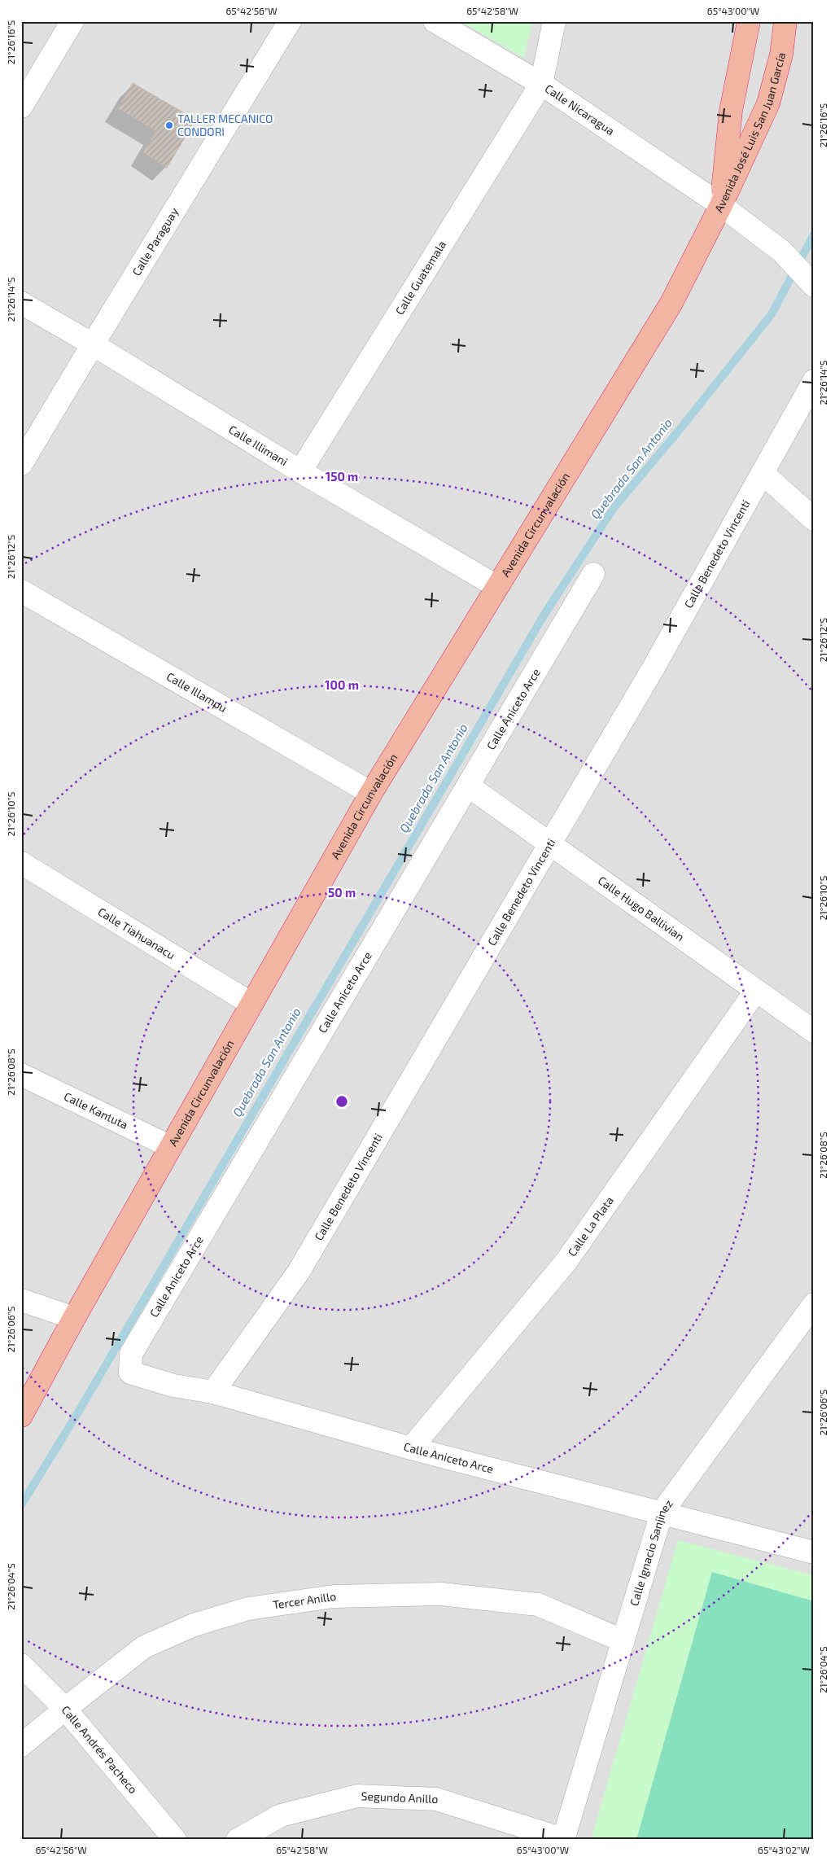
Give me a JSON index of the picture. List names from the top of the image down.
{
  "streets": {
    "highway": ["Avenida José Luis San Juan García", "Avenida Circunvalación"],
    "street": [
      "Calle Nicaragua",
      "Calle Paraguay",
      "Calle Guatemala",
      "Calle Illimani",
      "Calle Benedeto Vincenti",
      "Calle Illampu",
      "Calle Aniceto Arce",
      "Calle Hugo Ballivian",
      "Calle Tiahuanacu",
      "Calle Kantuta",
      "Calle La Plata",
      "Calle Ignacio Sanjinez",
      "Tercer Anillo",
      "Calle Andrés Pacheco",
      "Segundo Anillo"
    ]
  },
  "crossings": [
    ["Calle Nicaragua", "Avenida José Luis San Juan García"],
    ["Calle Nicaragua", "Calle Guatemala"],
    ["Calle Nicaragua", "Avenida Circunvalación"],
    ["Avenida José Luis San Juan García", "Avenida Circunvalación"],
    ["Calle Paraguay", "Calle Illimani"],
    ["Calle Guatemala", "Calle Illimani"],
    ["Calle Illimani", "Avenida Circunvalación"],
    ["Avenida Circunvalación", "Calle Illampu"],
    ["Avenida Circunvalación", "Calle Tiahuanacu"],
    ["Avenida Circunvalación", "Calle Kantuta"],
    ["Calle Benedeto Vincenti", "Calle Aniceto Arce"],
    ["Calle Benedeto Vincenti", "Calle Hugo Ballivian"],
    ["Calle Aniceto Arce", "Calle Hugo Ballivian"],
    ["Calle Aniceto Arce", "Calle La Plata"],
    ["Calle Aniceto Arce", "Calle Ignacio Sanjinez"],
    ["Calle Hugo Ballivian", "Calle La Plata"],
    ["Calle Ignacio Sanjinez", "Tercer Anillo"],
    ["Calle Ignacio Sanjinez", "Segundo Anillo"],
    ["Tercer Anillo", "Calle Andrés Pacheco"]
  ],
  "water": ["Quebrada San Antonio"],
  "places": ["TALLER MECANICO CONDORI"],
  "coordinates": [
    "65°42'56\"W",
    "65°42'58\"W",
    "65°43'00\"W",
    "21°26'16\"S",
    "21°26'14\"S",
    "21°26'12\"S",
    "21°26'10\"S",
    "21°26'08\"S",
    "21°26'06\"S",
    "21°26'04\"S",
    "65°43'02\"W"
  ],
  "rings": ["150 m", "100 m", "50 m"]
}
